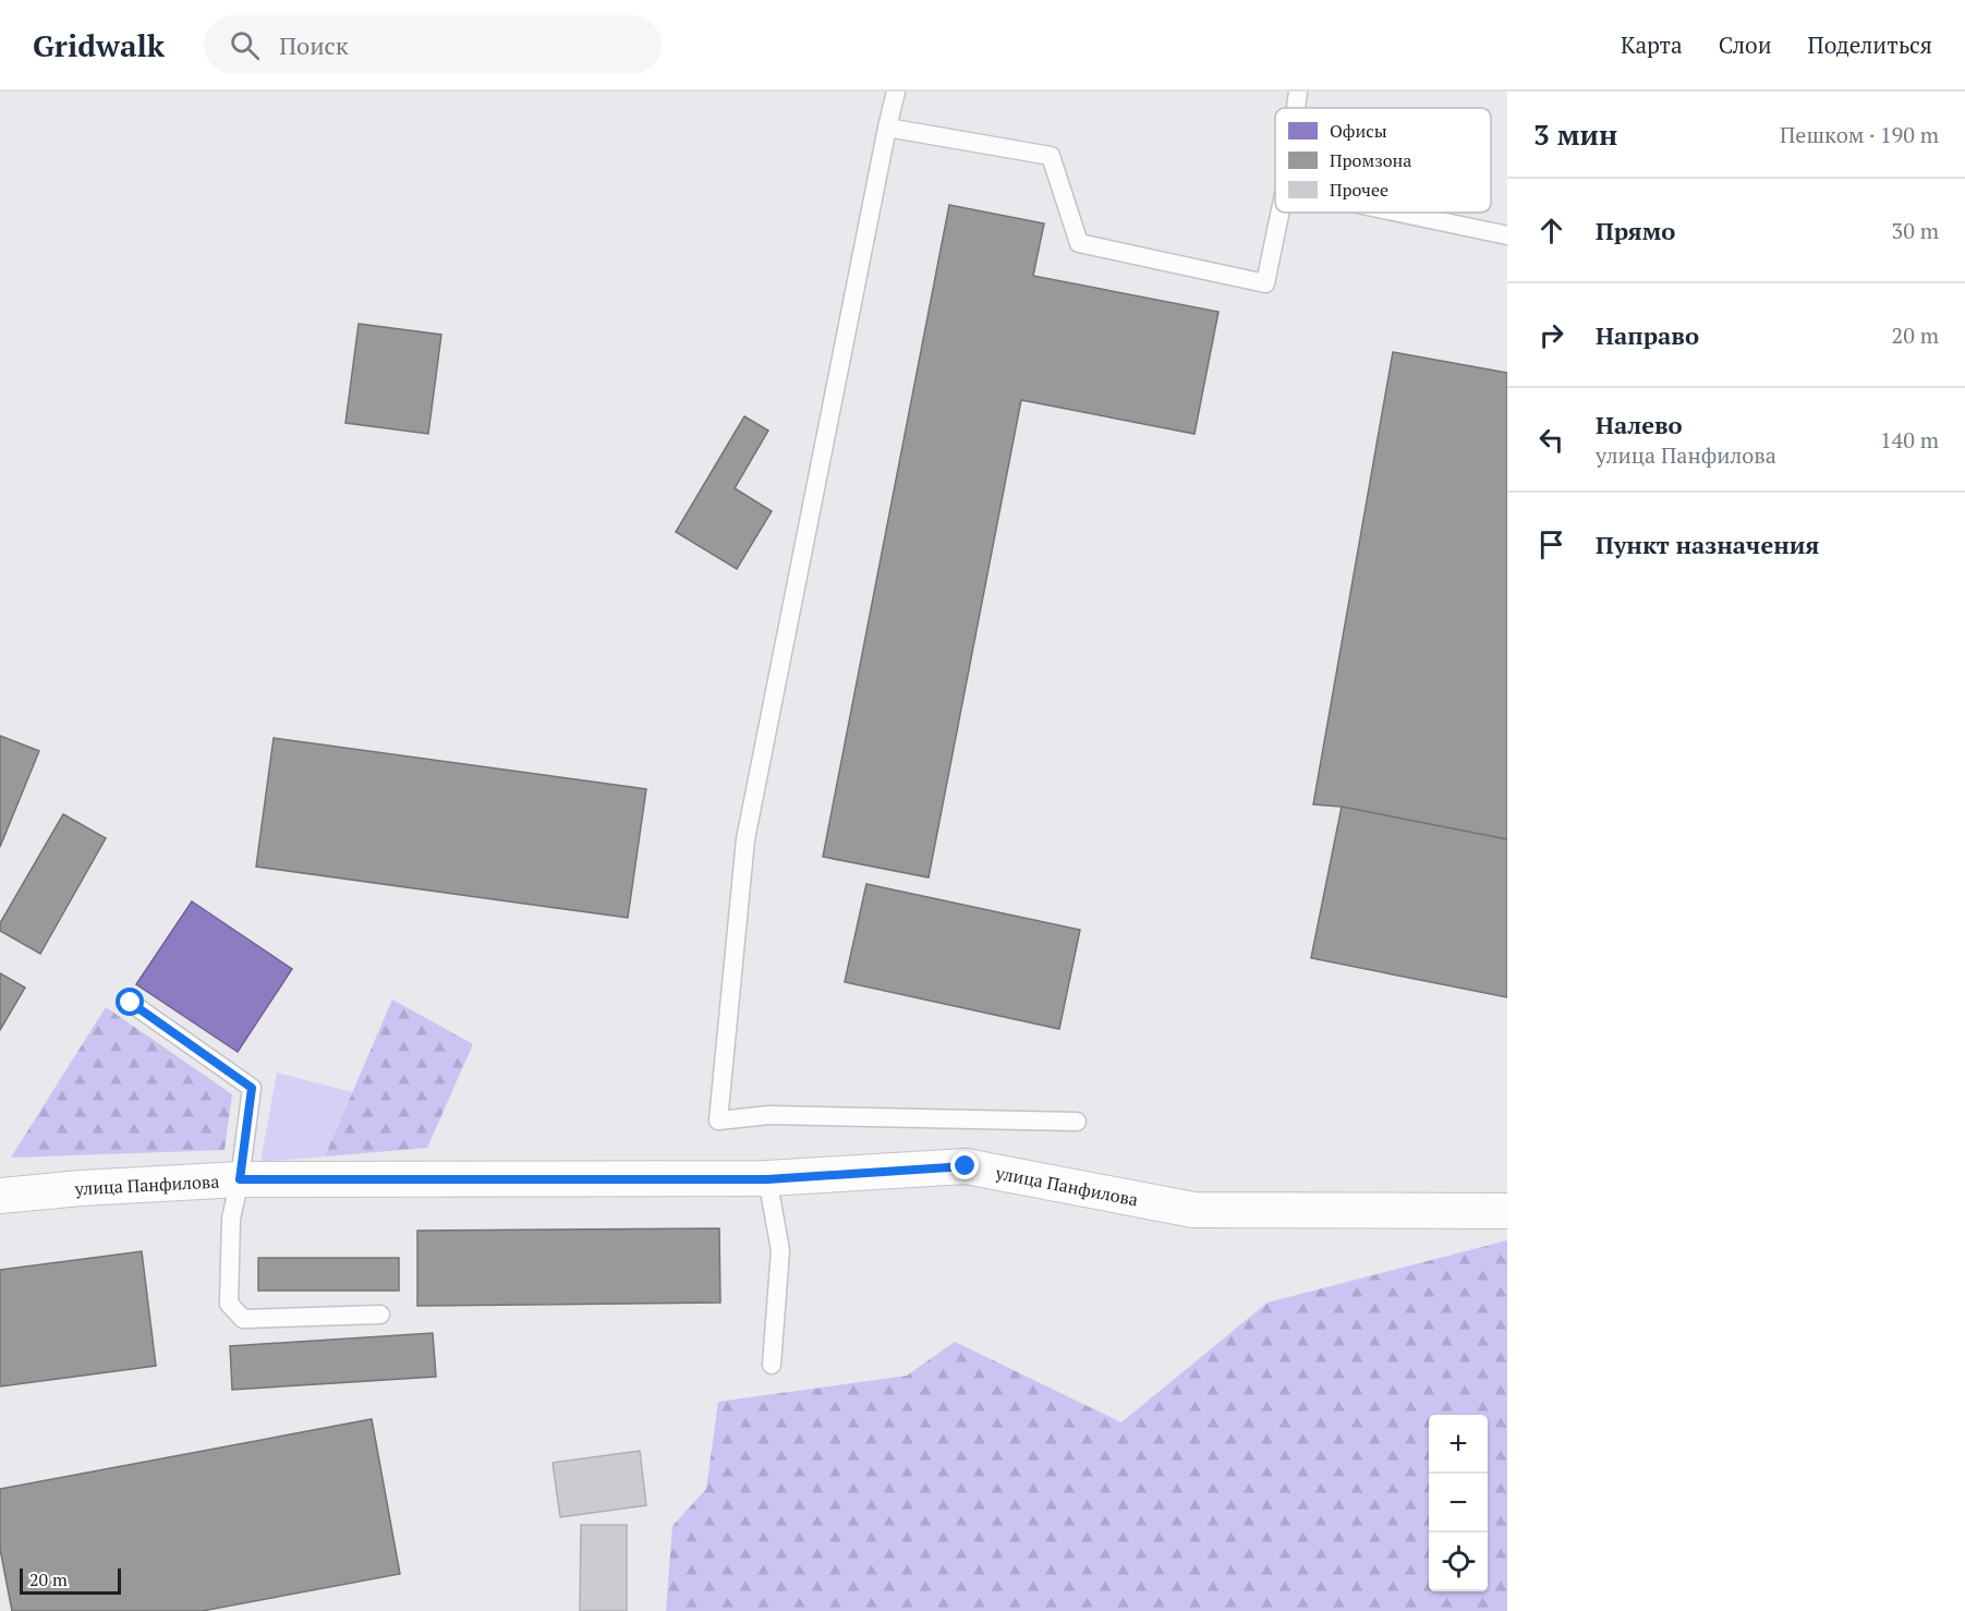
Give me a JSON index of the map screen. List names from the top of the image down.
{
  "streets": {
    "street": ["улица Панфилова"]
  },
  "legend": ["Офисы", "Промзона", "Прочее"],
  "scale_bar": "20 m",
  "page": {
    "header": "Gridwalk",
    "search": "Поиск",
    "nav": ["Карта", "Слои", "Поделиться"],
    "heading": ["3 мин", "Пешком · 190 m"],
    "list": [
      ["Прямо", "30 m"],
      ["Направо", "20 m"],
      ["Налево", "улица Панфилова", "140 m"],
      "Пункт назначения"
    ],
    "map_buttons": ["+", "−"],
    "scale": "20 m"
  }
}
